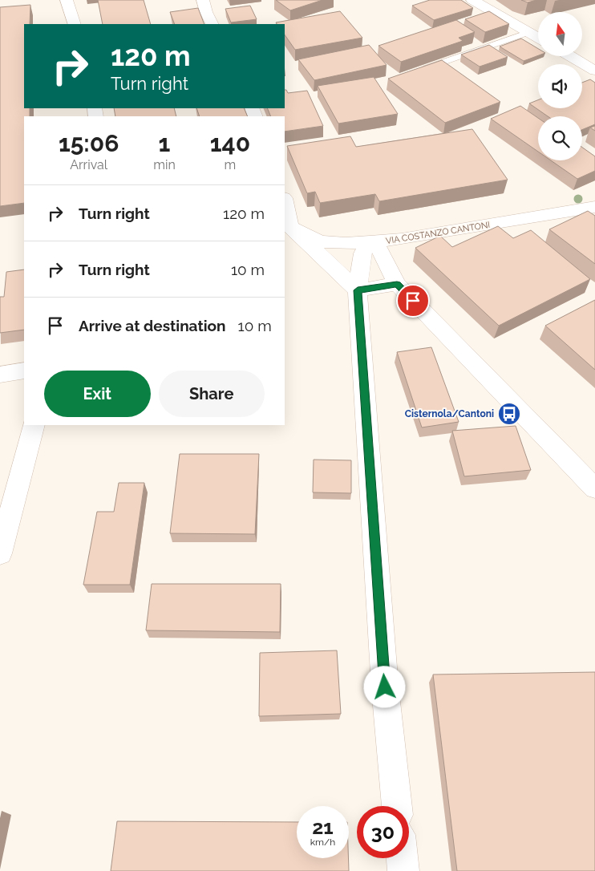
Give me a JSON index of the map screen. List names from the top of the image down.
{
  "streets": {
    "street": ["VIA COSTANZO CANTONI"]
  },
  "places": {
    "bus stop": ["Cisternola/Cantoni"]
  },
  "north": "top",
  "page": {
    "turn": ["120 m", "Turn right"],
    "eta": [
      "15:06",
      "Arrival",
      "1",
      "min",
      "140",
      "m"
    ],
    "list": [
      {
        "name": "Turn right",
        "value": "120 m"
      },
      {
        "name": "Turn right",
        "value": "10 m"
      },
      {
        "name": "Arrive at destination",
        "value": "10 m"
      }
    ],
    "buttons": ["Exit", "Share"],
    "speed": "21 km/h",
    "limit": "30"
  }
}
